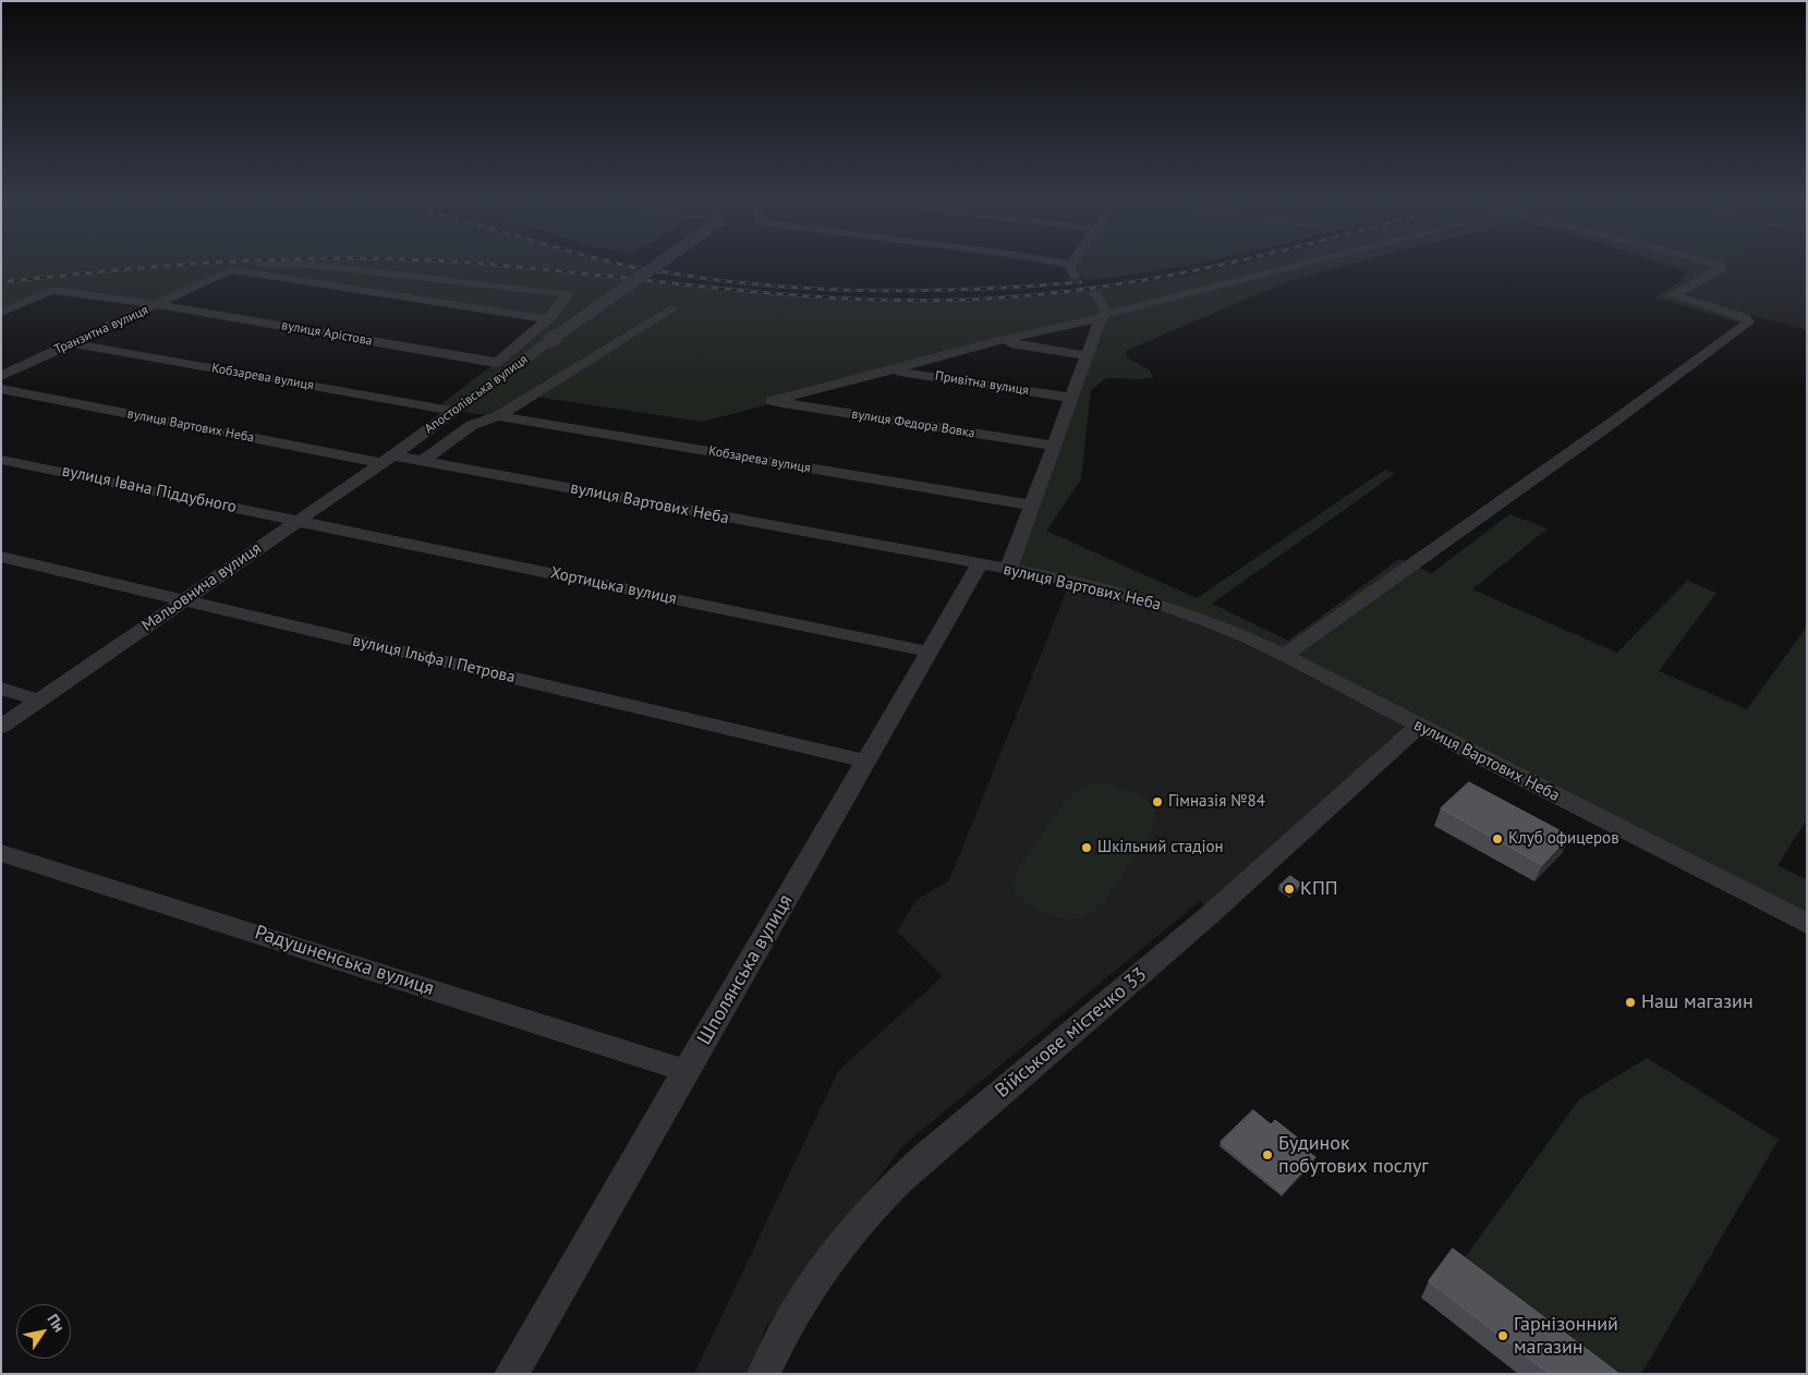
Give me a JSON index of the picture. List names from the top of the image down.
{
  "streets": {
    "street": [
      "Транзитна вулиця",
      "вулиця Арістова",
      "Кобзарева вулиця",
      "Привітна вулиця",
      "Апостолівська вулиця",
      "вулиця Федора Вовка",
      "вулиця Вартових Неба",
      "вулиця Івана Піддубного",
      "Хортицька вулиця",
      "Мальовнича вулиця",
      "вулиця Ільфа І Петрова",
      "Радушненська вулиця",
      "Шполянська вулиця",
      "Військове містечко 33"
    ]
  },
  "crossings": [
    ["Транзитна вулиця", "вулиця Арістова"],
    ["Транзитна вулиця", "Кобзарева вулиця"],
    ["Кобзарева вулиця", "Апостолівська вулиця"],
    ["Привітна вулиця", "вулиця Федора Вовка"],
    ["Апостолівська вулиця", "вулиця Вартових Неба"],
    ["Апостолівська вулиця", "Мальовнича вулиця"],
    ["вулиця Вартових Неба", "Мальовнича вулиця"],
    ["вулиця Вартових Неба", "Шполянська вулиця"],
    ["вулиця Вартових Неба", "Військове містечко 33"],
    ["вулиця Івана Піддубного", "Хортицька вулиця"],
    ["вулиця Івана Піддубного", "Мальовнича вулиця"],
    ["Хортицька вулиця", "Мальовнича вулиця"],
    ["Хортицька вулиця", "Шполянська вулиця"],
    ["Мальовнича вулиця", "вулиця Ільфа І Петрова"],
    ["вулиця Ільфа І Петрова", "Шполянська вулиця"],
    ["Радушненська вулиця", "Шполянська вулиця"]
  ],
  "places": [
    "Гімназія №84",
    "Клуб офицеров",
    "Шкільний стадіон",
    "КПП",
    "Наш магазин",
    "Будинок побутових послуг",
    "Гарнізонний магазин"
  ],
  "north": "top right"
}
